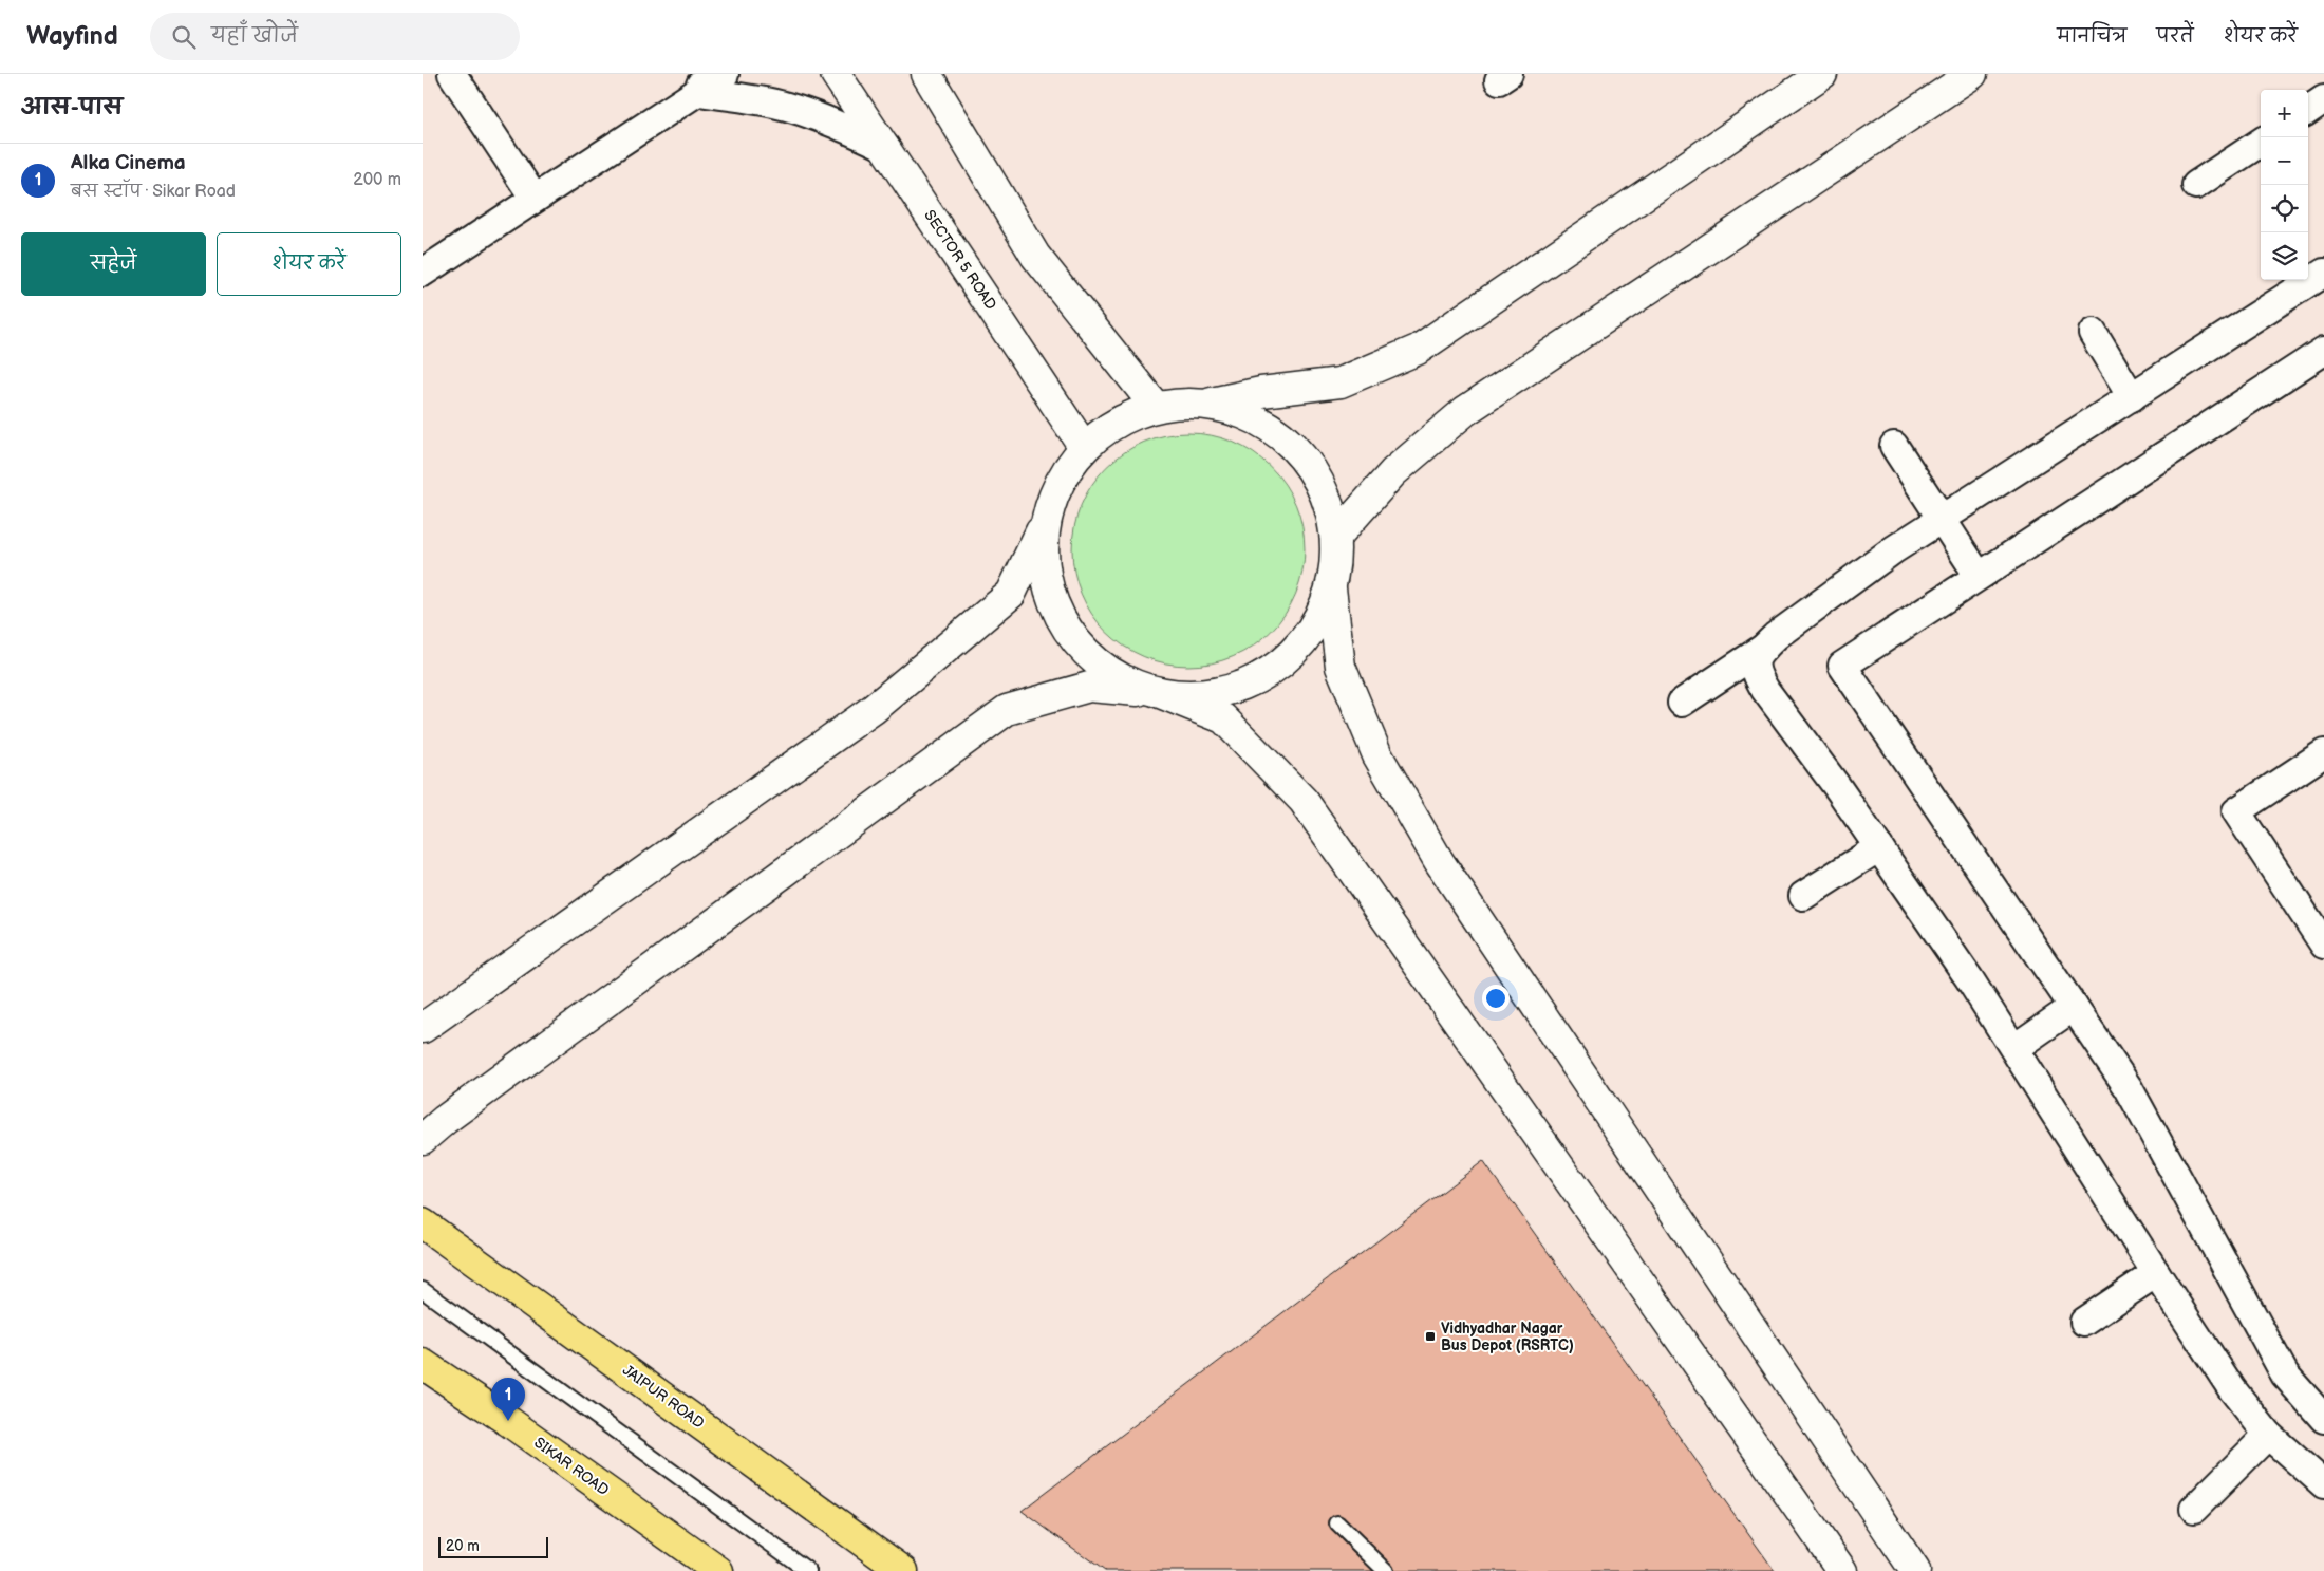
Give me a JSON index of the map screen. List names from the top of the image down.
{
  "streets": {
    "main road": ["SECTOR 5 ROAD", "JAIPUR ROAD", "SIKAR ROAD"]
  },
  "places": {
    "transit": ["Vidhyadhar Nagar Bus Depot (RSRTC)"]
  },
  "scale_bar": "20 m",
  "page": {
    "header": "Wayfind",
    "search": "यहाँ खोजें",
    "nav": ["मानचित्र", "परतें", "शेयर करें"],
    "heading": "आस-पास",
    "map_buttons": ["+", "−"],
    "list": [
      {
        "mark": "1",
        "name": "Alka Cinema",
        "note": "बस स्टॉप · Sikar Road",
        "value": "200 m"
      }
    ],
    "buttons": ["सहेजें", "शेयर करें"],
    "pins": "1",
    "scale": "20 m"
  }
}
